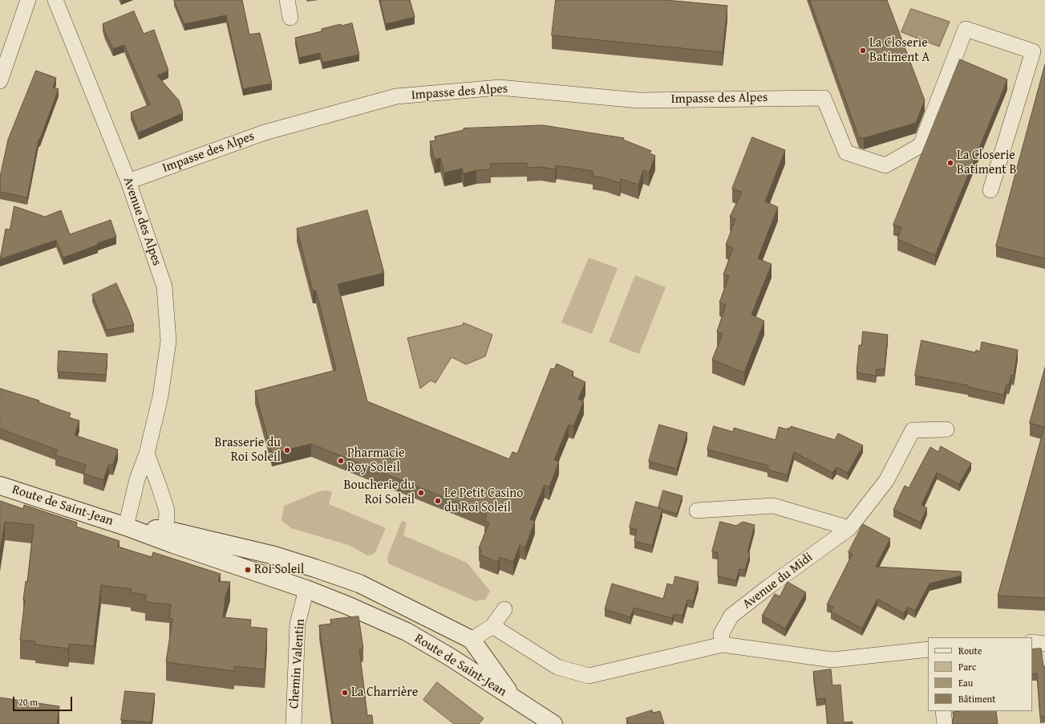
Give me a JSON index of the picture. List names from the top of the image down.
{
  "streets": {
    "street": [
      "Impasse des Alpes",
      "Avenue des Alpes",
      "Route de Saint-Jean",
      "Avenue du Midi",
      "Chemin Valentin"
    ]
  },
  "crossings": [
    ["Impasse des Alpes", "Avenue des Alpes"],
    ["Avenue des Alpes", "Route de Saint-Jean"],
    ["Route de Saint-Jean", "Chemin Valentin"]
  ],
  "places": [
    "La Closerie Batiment A",
    "La Closerie Batiment B",
    "Brasserie du Roi Soleil",
    "Pharmacie Roy Soleil",
    "Boucherie du Roi Soleil",
    "Le Petit Casino du Roi Soleil",
    "Roi Soleil",
    "La Charrière"
  ],
  "legend": [
    "Route",
    "Parc",
    "Eau",
    "Bâtiment"
  ],
  "scale_bar": "20 m"
}
